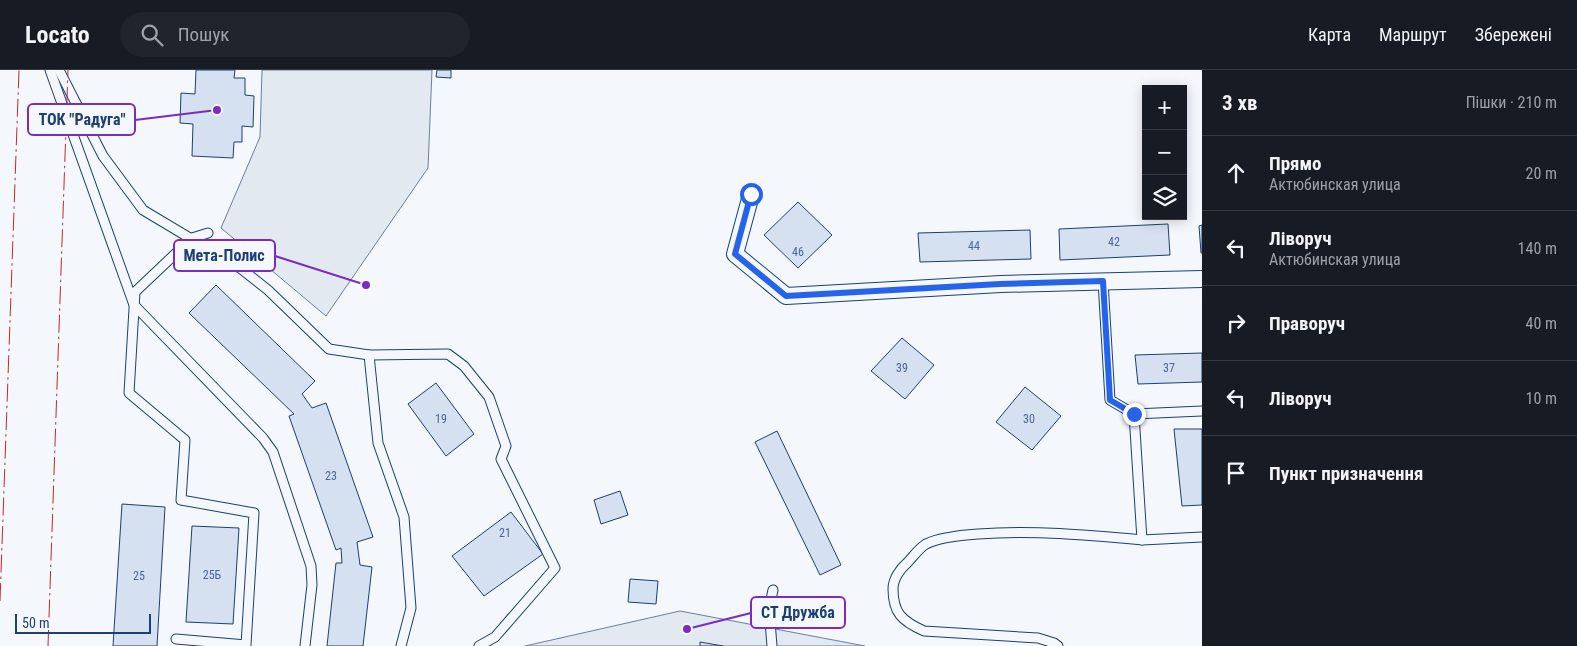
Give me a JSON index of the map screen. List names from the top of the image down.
{
  "places": ["ТОК \"Радуга\"", "Мета-Полис", "СТ Дружба"],
  "house_numbers": [
    "42",
    "44",
    "46",
    "39",
    "37",
    "19",
    "30",
    "23",
    "21",
    "25Б",
    "25"
  ],
  "scale_bar": "50 m",
  "page": {
    "header": "Locato",
    "search": "Пошук",
    "nav": ["Карта", "Маршрут", "Збережені"],
    "heading": ["3 хв", "Пішки · 210 m"],
    "map_buttons": ["+", "−"],
    "list": [
      ["Прямо", "Актюбинская улица", "20 m"],
      ["Ліворуч", "Актюбинская улица", "140 m"],
      ["Праворуч", "40 m"],
      ["Ліворуч", "10 m"],
      "Пункт призначення"
    ],
    "scale": "50 m"
  }
}
